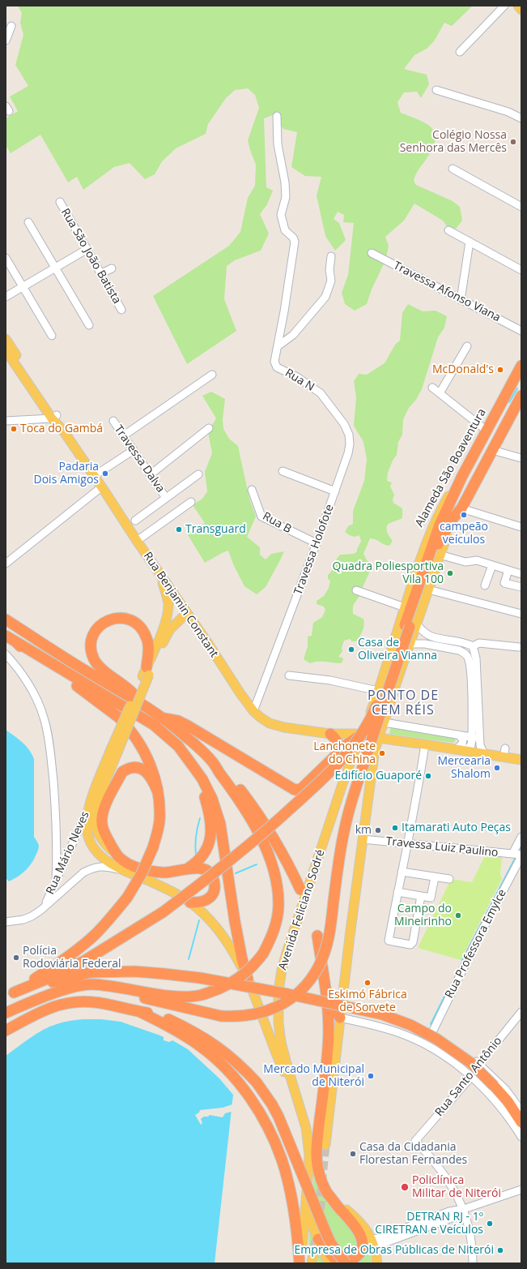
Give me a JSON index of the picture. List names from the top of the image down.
{
  "streets": {
    "highway": ["Alameda São Boaventura"],
    "main road": ["Rua Benjamin Constant", "Avenida Feliciano Sodré"],
    "street": [
      "Rua São João Batista",
      "Travessa Afonso Viana",
      "Rua N",
      "Travessa Dalva",
      "Rua B",
      "Travessa Holofote",
      "Travessa Luiz Paulino",
      "Rua Mário Neves",
      "Rua Professora Emylce",
      "Rua Santo Antônio"
    ]
  },
  "crossings": [
    ["Rua N", "Travessa Holofote"],
    ["Alameda São Boaventura", "Rua Benjamin Constant"],
    ["Alameda São Boaventura", "Avenida Feliciano Sodré"],
    ["Rua B", "Travessa Holofote"],
    ["Travessa Holofote", "Rua Benjamin Constant"],
    ["Rua Benjamin Constant", "Avenida Feliciano Sodré"],
    ["Travessa Luiz Paulino", "Rua Professora Emylce"]
  ],
  "districts": ["PONTO DE CEM RÉIS"],
  "places": [
    "Colégio Nossa Senhora das Mercês",
    "McDonald's",
    "Toca do Gambá",
    "Padaria Dois Amigos",
    "campeão veículos",
    "Transguard",
    "Quadra Poliesportiva Vila 100",
    "Casa de Oliveira Vianna",
    "Lanchonete do China",
    "Mercearia Shalom",
    "Edifício Guaporé",
    "Itamarati Auto Peças",
    "km",
    "Campo do Mineirinho",
    "Polícia Rodoviária Federal",
    "Eskimó Fábrica de Sorvete",
    "Mercado Municipal de Niterói",
    "Casa da Cidadania Florestan Fernandes",
    "Policlínica Militar de Niterói",
    "DETRAN RJ - 1º CIRETRAN e Veículos",
    "Empresa de Obras Públicas de Niterói"
  ]
}
